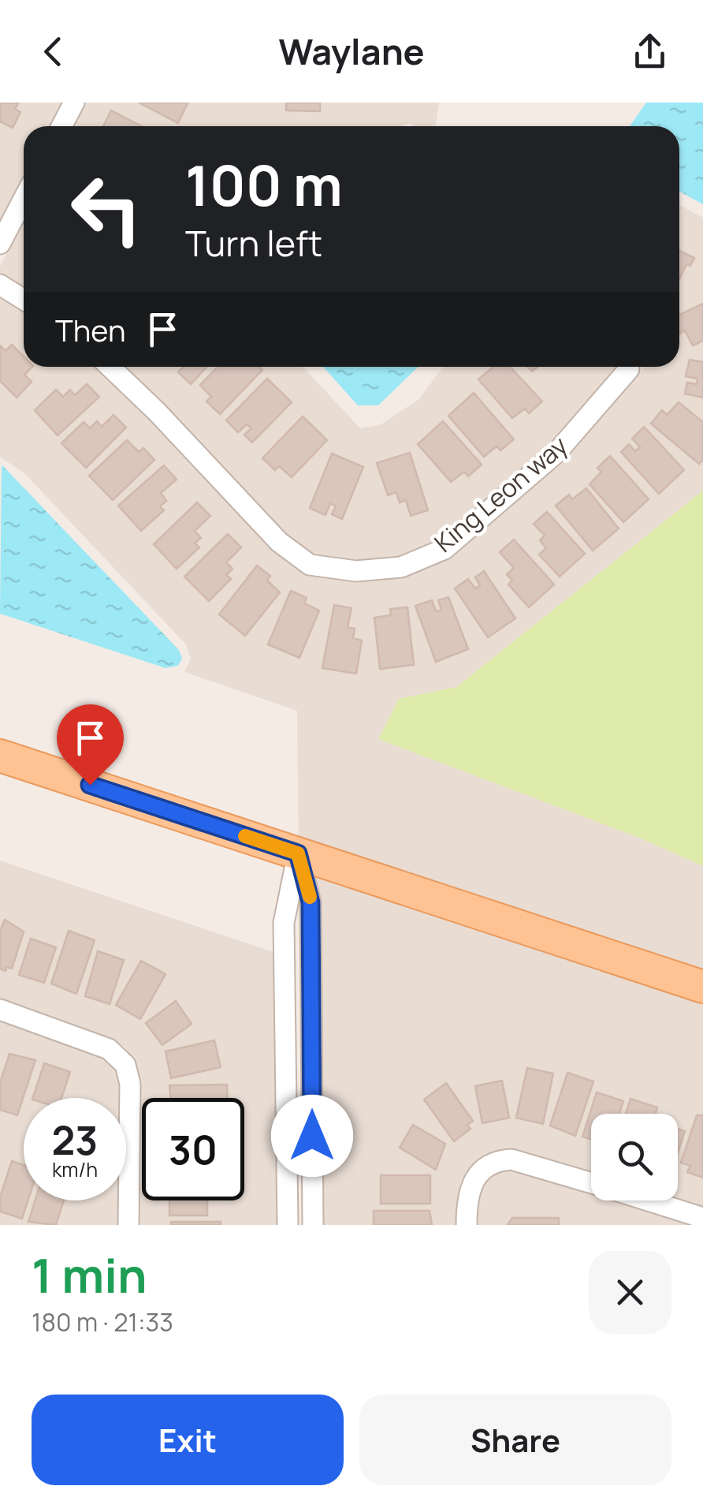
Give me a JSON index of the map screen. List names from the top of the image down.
{
  "streets": {
    "street": ["King Leon way"]
  },
  "page": {
    "header": "Waylane",
    "turn": ["100 m", "Turn left"],
    "then": "Then",
    "speed": "23 km/h",
    "limit": "30",
    "heading": ["1 min", "180 m · 21:33"],
    "buttons": ["Exit", "Share"]
  }
}
